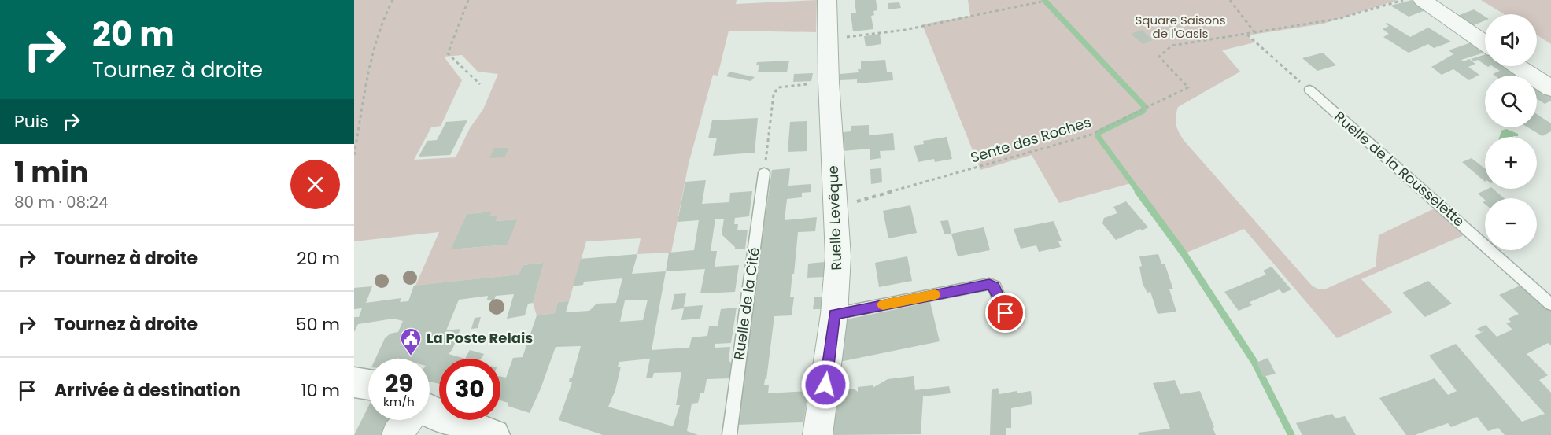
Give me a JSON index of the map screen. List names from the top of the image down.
{
  "streets": {
    "street": ["Ruelle Levêque"],
    "lane": ["Ruelle de la Rousselette", "Ruelle de la Cité"],
    "path": ["Sente des Roches"]
  },
  "crossings": [
    ["Sente des Roches", "Ruelle Levêque"]
  ],
  "parks": ["Square Saisons de l'Oasis"],
  "places": {
    "public building": ["La Poste Relais"]
  },
  "page": {
    "turn": ["20 m", "Tournez à droite"],
    "map_buttons": ["+", "−"],
    "then": "Puis",
    "heading": ["1 min", "80 m · 08:24"],
    "list": [
      {
        "name": "Tournez à droite",
        "value": "20 m"
      },
      {
        "name": "Tournez à droite",
        "value": "50 m"
      },
      {
        "name": "Arrivée à destination",
        "value": "10 m"
      }
    ],
    "speed": "29 km/h",
    "limit": "30"
  }
}
